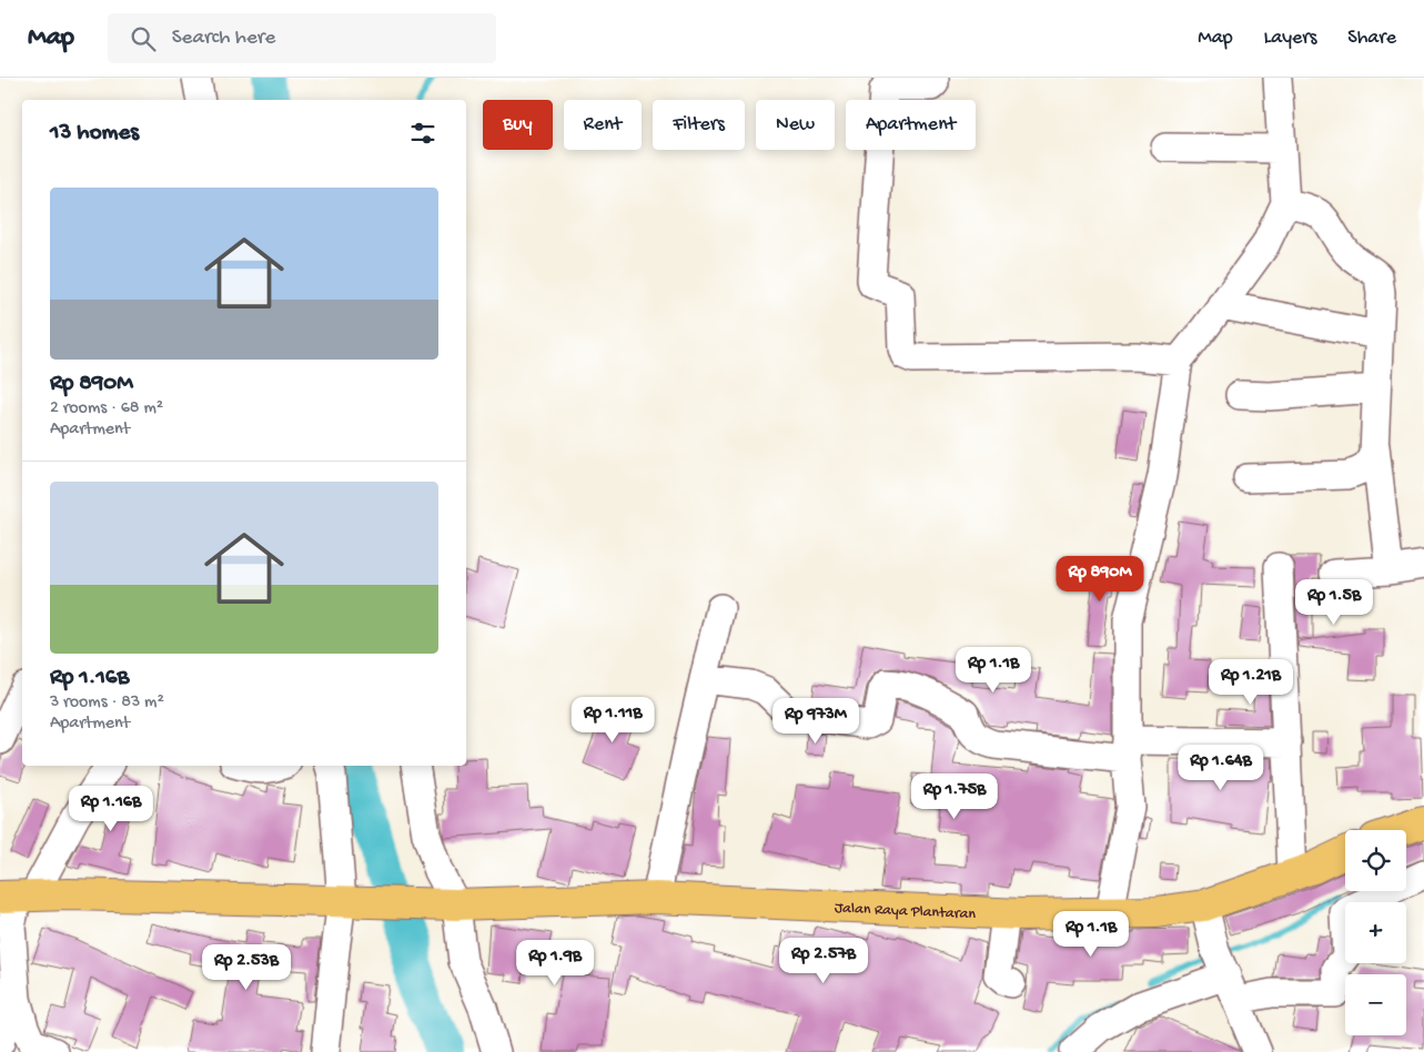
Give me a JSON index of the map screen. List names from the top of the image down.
{
  "streets": {
    "main road": ["Jalan Raya Plantaran"]
  },
  "page": {
    "header": "Map",
    "search": "Search here",
    "nav": ["Map", "Layers", "Share"],
    "chip": [
      "Buy",
      "Rent",
      "Filters",
      "New",
      "Apartment"
    ],
    "heading": "13 homes",
    "list": [
      {
        "name": "Rp 890M",
        "note": "2 rooms · 68 m² · Apartment"
      },
      {
        "name": "Rp 1.16B",
        "note": "3 rooms · 83 m² · Apartment"
      }
    ],
    "price": [
      "Rp 890M",
      "Rp 1.5B",
      "Rp 1.1B",
      "Rp 1.21B",
      "Rp 1.11B",
      "Rp 973M",
      "Rp 1.64B",
      "Rp 1.75B",
      "Rp 1.16B",
      "Rp 1.1B",
      "Rp 2.57B",
      "Rp 1.9B",
      "Rp 2.53B"
    ],
    "map_buttons": ["+", "−"]
  }
}
